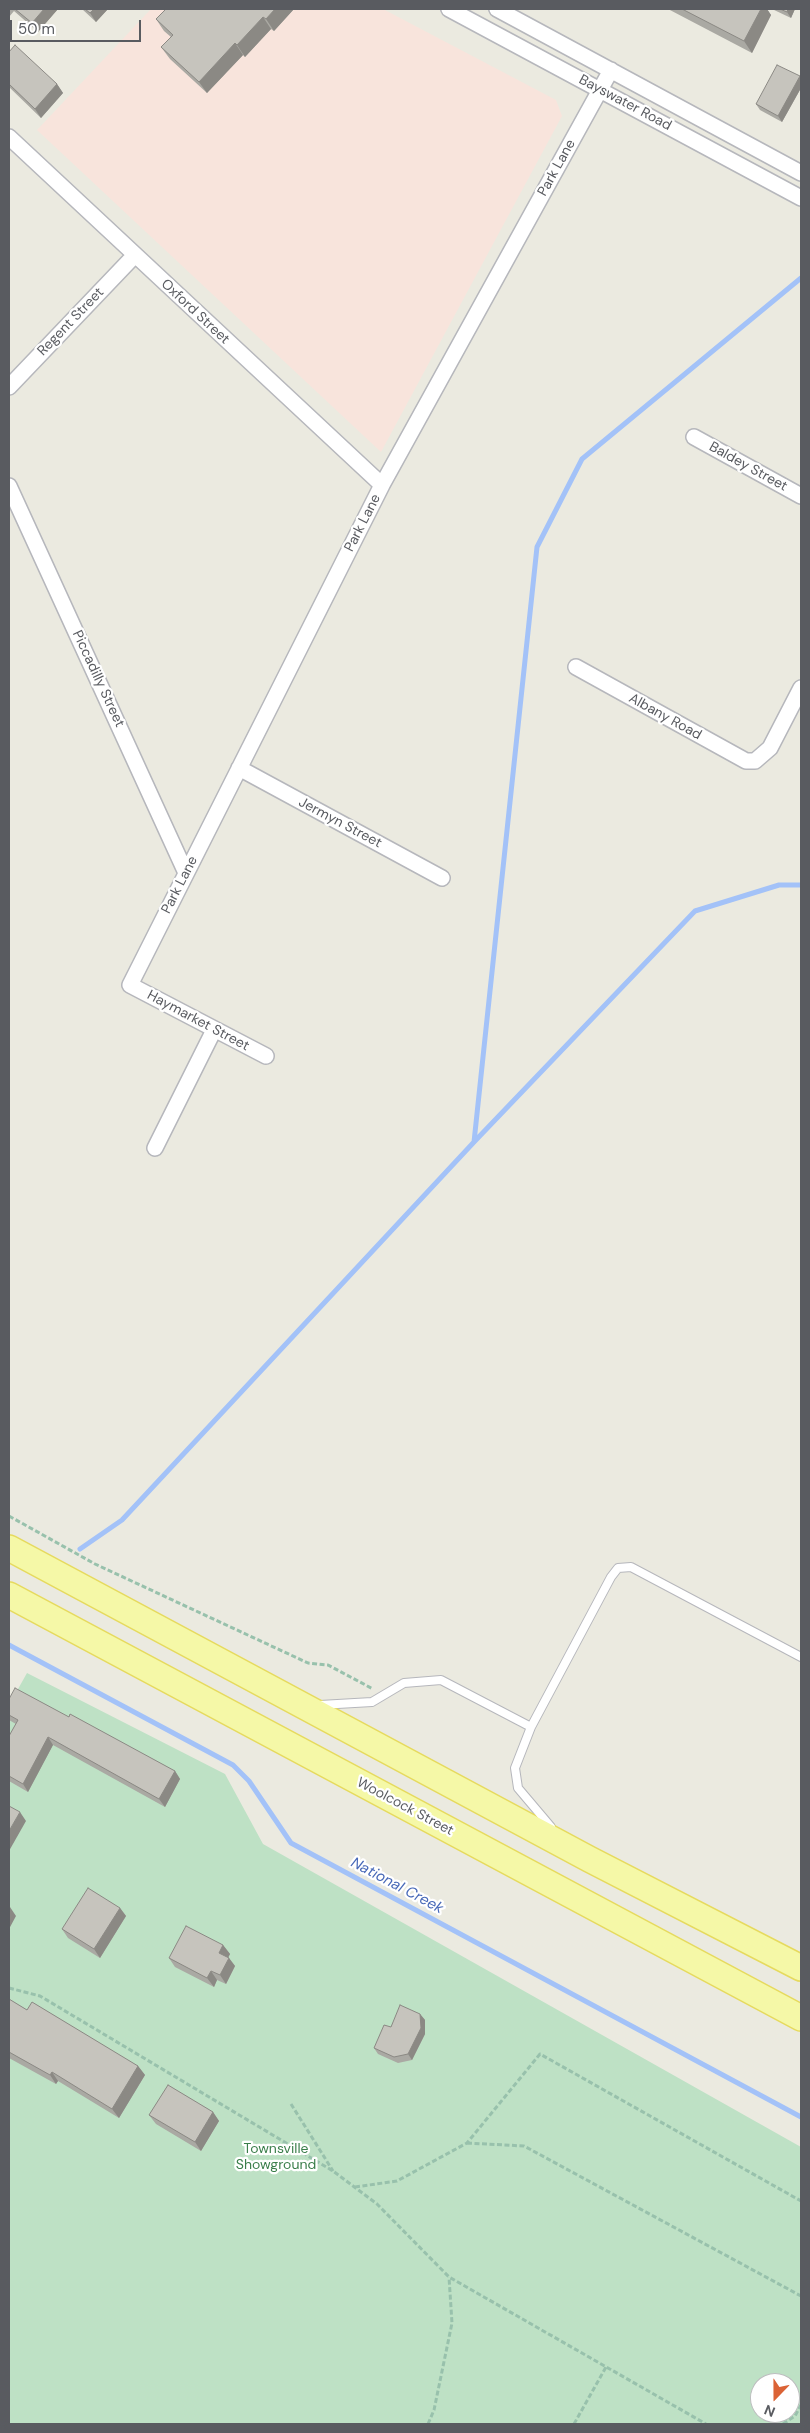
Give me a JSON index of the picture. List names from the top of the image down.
{
  "streets": {
    "main road": ["Woolcock Street"],
    "street": [
      "Bayswater Road",
      "Park Lane",
      "Oxford Street",
      "Regent Street",
      "Baldey Street",
      "Piccadilly Street",
      "Albany Road",
      "Jermyn Street",
      "Haymarket Street"
    ]
  },
  "crossings": [
    ["Bayswater Road", "Park Lane"],
    ["Park Lane", "Oxford Street"],
    ["Park Lane", "Piccadilly Street"],
    ["Park Lane", "Jermyn Street"],
    ["Park Lane", "Haymarket Street"],
    ["Oxford Street", "Regent Street"]
  ],
  "water": ["National Creek"],
  "parks": ["Townsville Showground"],
  "scale_bar": "50 m",
  "north": "bottom"
}
